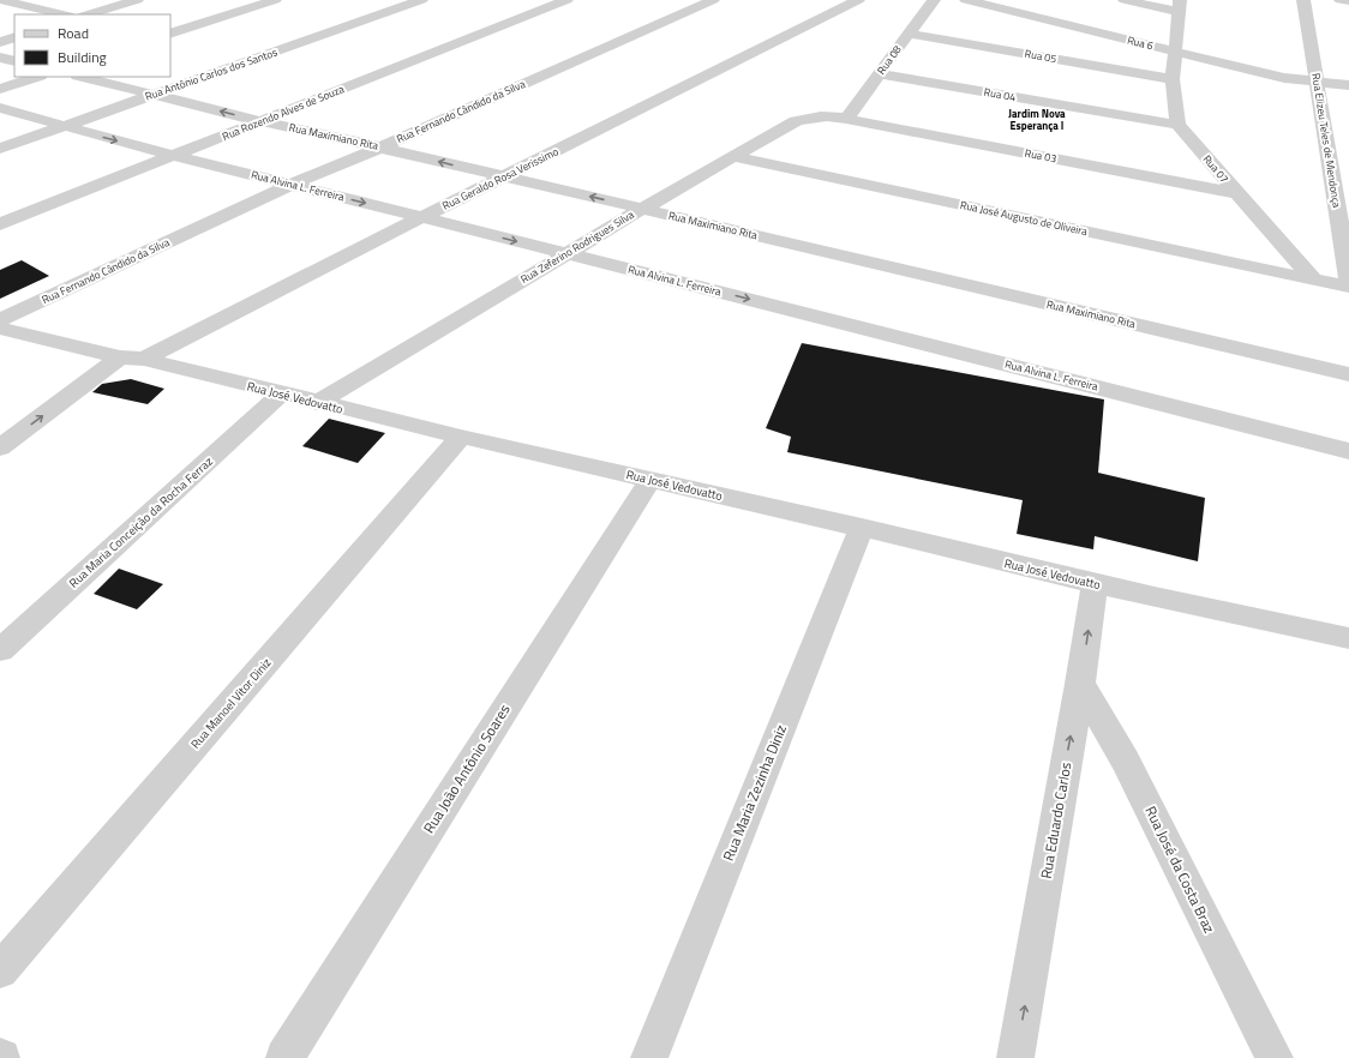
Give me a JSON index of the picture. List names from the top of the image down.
{
  "streets": {
    "street": [
      "Rua 6",
      "Rua 05",
      "Rua 08",
      "Rua Antônio Carlos dos Santos",
      "Rua 04",
      "Rua Fernando Cândido da Silva",
      "Rua Rozendo Alves de Souza",
      "Rua Maximiano Rita",
      "Rua Elizeu Teles de Mendonça",
      "Rua 03",
      "Rua 07",
      "Rua Geraldo Rosa Verissimo",
      "Rua Alvina L. Ferreira",
      "Rua José Augusto de Oliveira",
      "Rua Zeferino Rodrigues Silva",
      "Rua José Vedovatto",
      "Rua Maria Conceição da Rocha Ferraz",
      "Rua Manoel Vitor Diniz",
      "Rua João Antônio Soares",
      "Rua Maria Zezinha Diniz",
      "Rua Eduardo Carlos",
      "Rua José da Costa Braz"
    ]
  },
  "crossings": [
    ["Rua 6", "Rua Elizeu Teles de Mendonça"],
    ["Rua 05", "Rua 08"],
    ["Rua 08", "Rua 04"],
    ["Rua 08", "Rua 03"],
    ["Rua 08", "Rua Zeferino Rodrigues Silva"],
    ["Rua Antônio Carlos dos Santos", "Rua Maximiano Rita"],
    ["Rua Antônio Carlos dos Santos", "Rua Alvina L. Ferreira"],
    ["Rua 04", "Rua 07"],
    ["Rua Fernando Cândido da Silva", "Rua Maximiano Rita"],
    ["Rua Fernando Cândido da Silva", "Rua Alvina L. Ferreira"],
    ["Rua Rozendo Alves de Souza", "Rua Maximiano Rita"],
    ["Rua Rozendo Alves de Souza", "Rua Alvina L. Ferreira"],
    ["Rua Maximiano Rita", "Rua Geraldo Rosa Verissimo"],
    ["Rua Maximiano Rita", "Rua Zeferino Rodrigues Silva"],
    ["Rua 03", "Rua 07"],
    ["Rua 03", "Rua Zeferino Rodrigues Silva"],
    ["Rua 07", "Rua José Augusto de Oliveira"],
    ["Rua Geraldo Rosa Verissimo", "Rua Alvina L. Ferreira"],
    ["Rua Geraldo Rosa Verissimo", "Rua José Vedovatto"],
    ["Rua Alvina L. Ferreira", "Rua Zeferino Rodrigues Silva"],
    ["Rua José Augusto de Oliveira", "Rua Zeferino Rodrigues Silva"],
    ["Rua Zeferino Rodrigues Silva", "Rua José Vedovatto"],
    ["Rua José Vedovatto", "Rua Maria Conceição da Rocha Ferraz"],
    ["Rua José Vedovatto", "Rua Manoel Vitor Diniz"],
    ["Rua José Vedovatto", "Rua João Antônio Soares"],
    ["Rua José Vedovatto", "Rua Maria Zezinha Diniz"],
    ["Rua José Vedovatto", "Rua Eduardo Carlos"],
    ["Rua Eduardo Carlos", "Rua José da Costa Braz"]
  ],
  "one_way": ["Rua Alvina L. Ferreira", "Rua Eduardo Carlos"],
  "districts": ["Jardim Nova Esperança I"],
  "legend": ["Road", "Building"]
}
